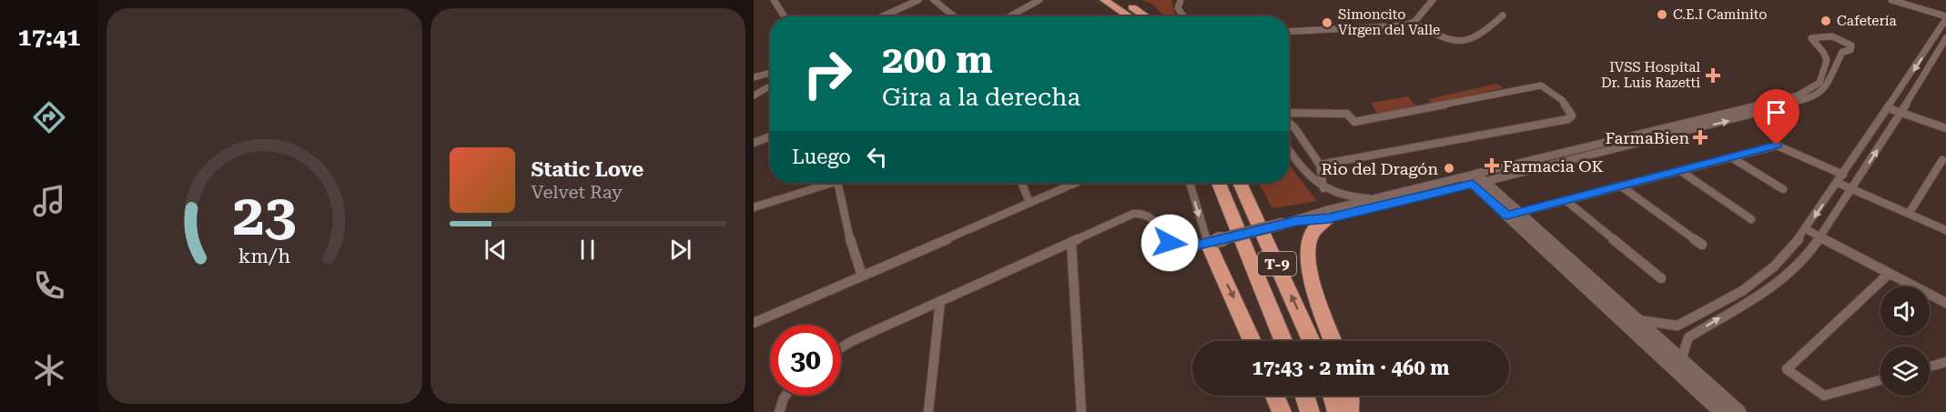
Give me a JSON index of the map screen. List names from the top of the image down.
{
  "streets": {
    "highway": ["T-9"]
  },
  "places": {
    "other": [
      "C.E.I Caminito",
      "Cafetería",
      "Simoncito Virgen del Valle",
      "Rio del Dragón"
    ],
    "health": ["IVSS Hospital Dr. Luis Razetti", "FarmaBien", "Farmacia OK"]
  },
  "page": {
    "tabs": "17:41",
    "turn": ["200 m", "Gira a la derecha"],
    "then": "Luego",
    "song": ["Static Love", "Velvet Ray"],
    "limit": "30",
    "trip": "17:43 · 2 min · 460 m",
    "gauge": ["23", "km/h"]
  }
}
